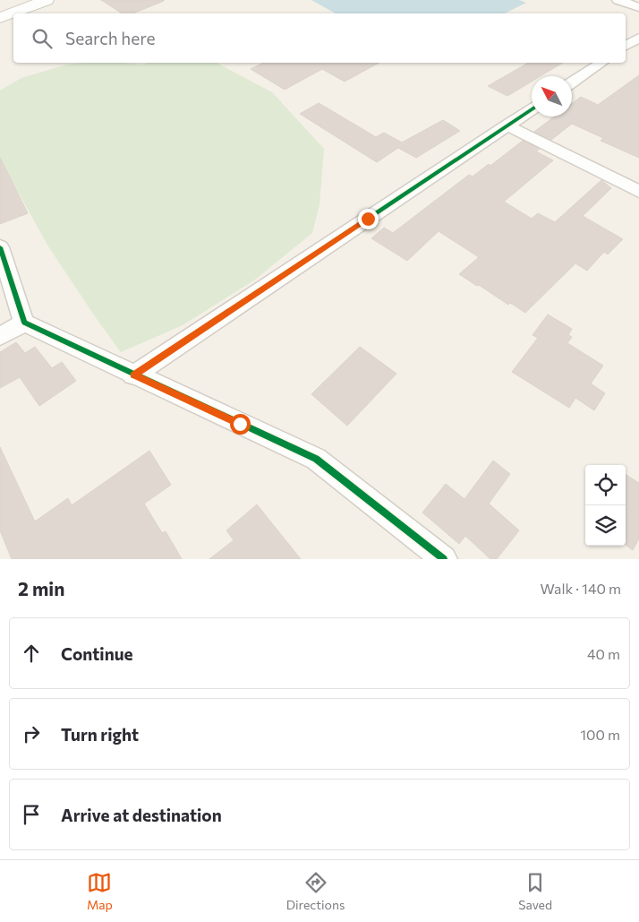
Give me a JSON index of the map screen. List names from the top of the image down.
{
  "north": "top left",
  "page": {
    "search": "Search here",
    "heading": ["2 min", "Walk · 140 m"],
    "list": [
      ["Continue", "40 m"],
      ["Turn right", "100 m"],
      "Arrive at destination"
    ],
    "nav": ["Map", "Directions", "Saved"]
  }
}
